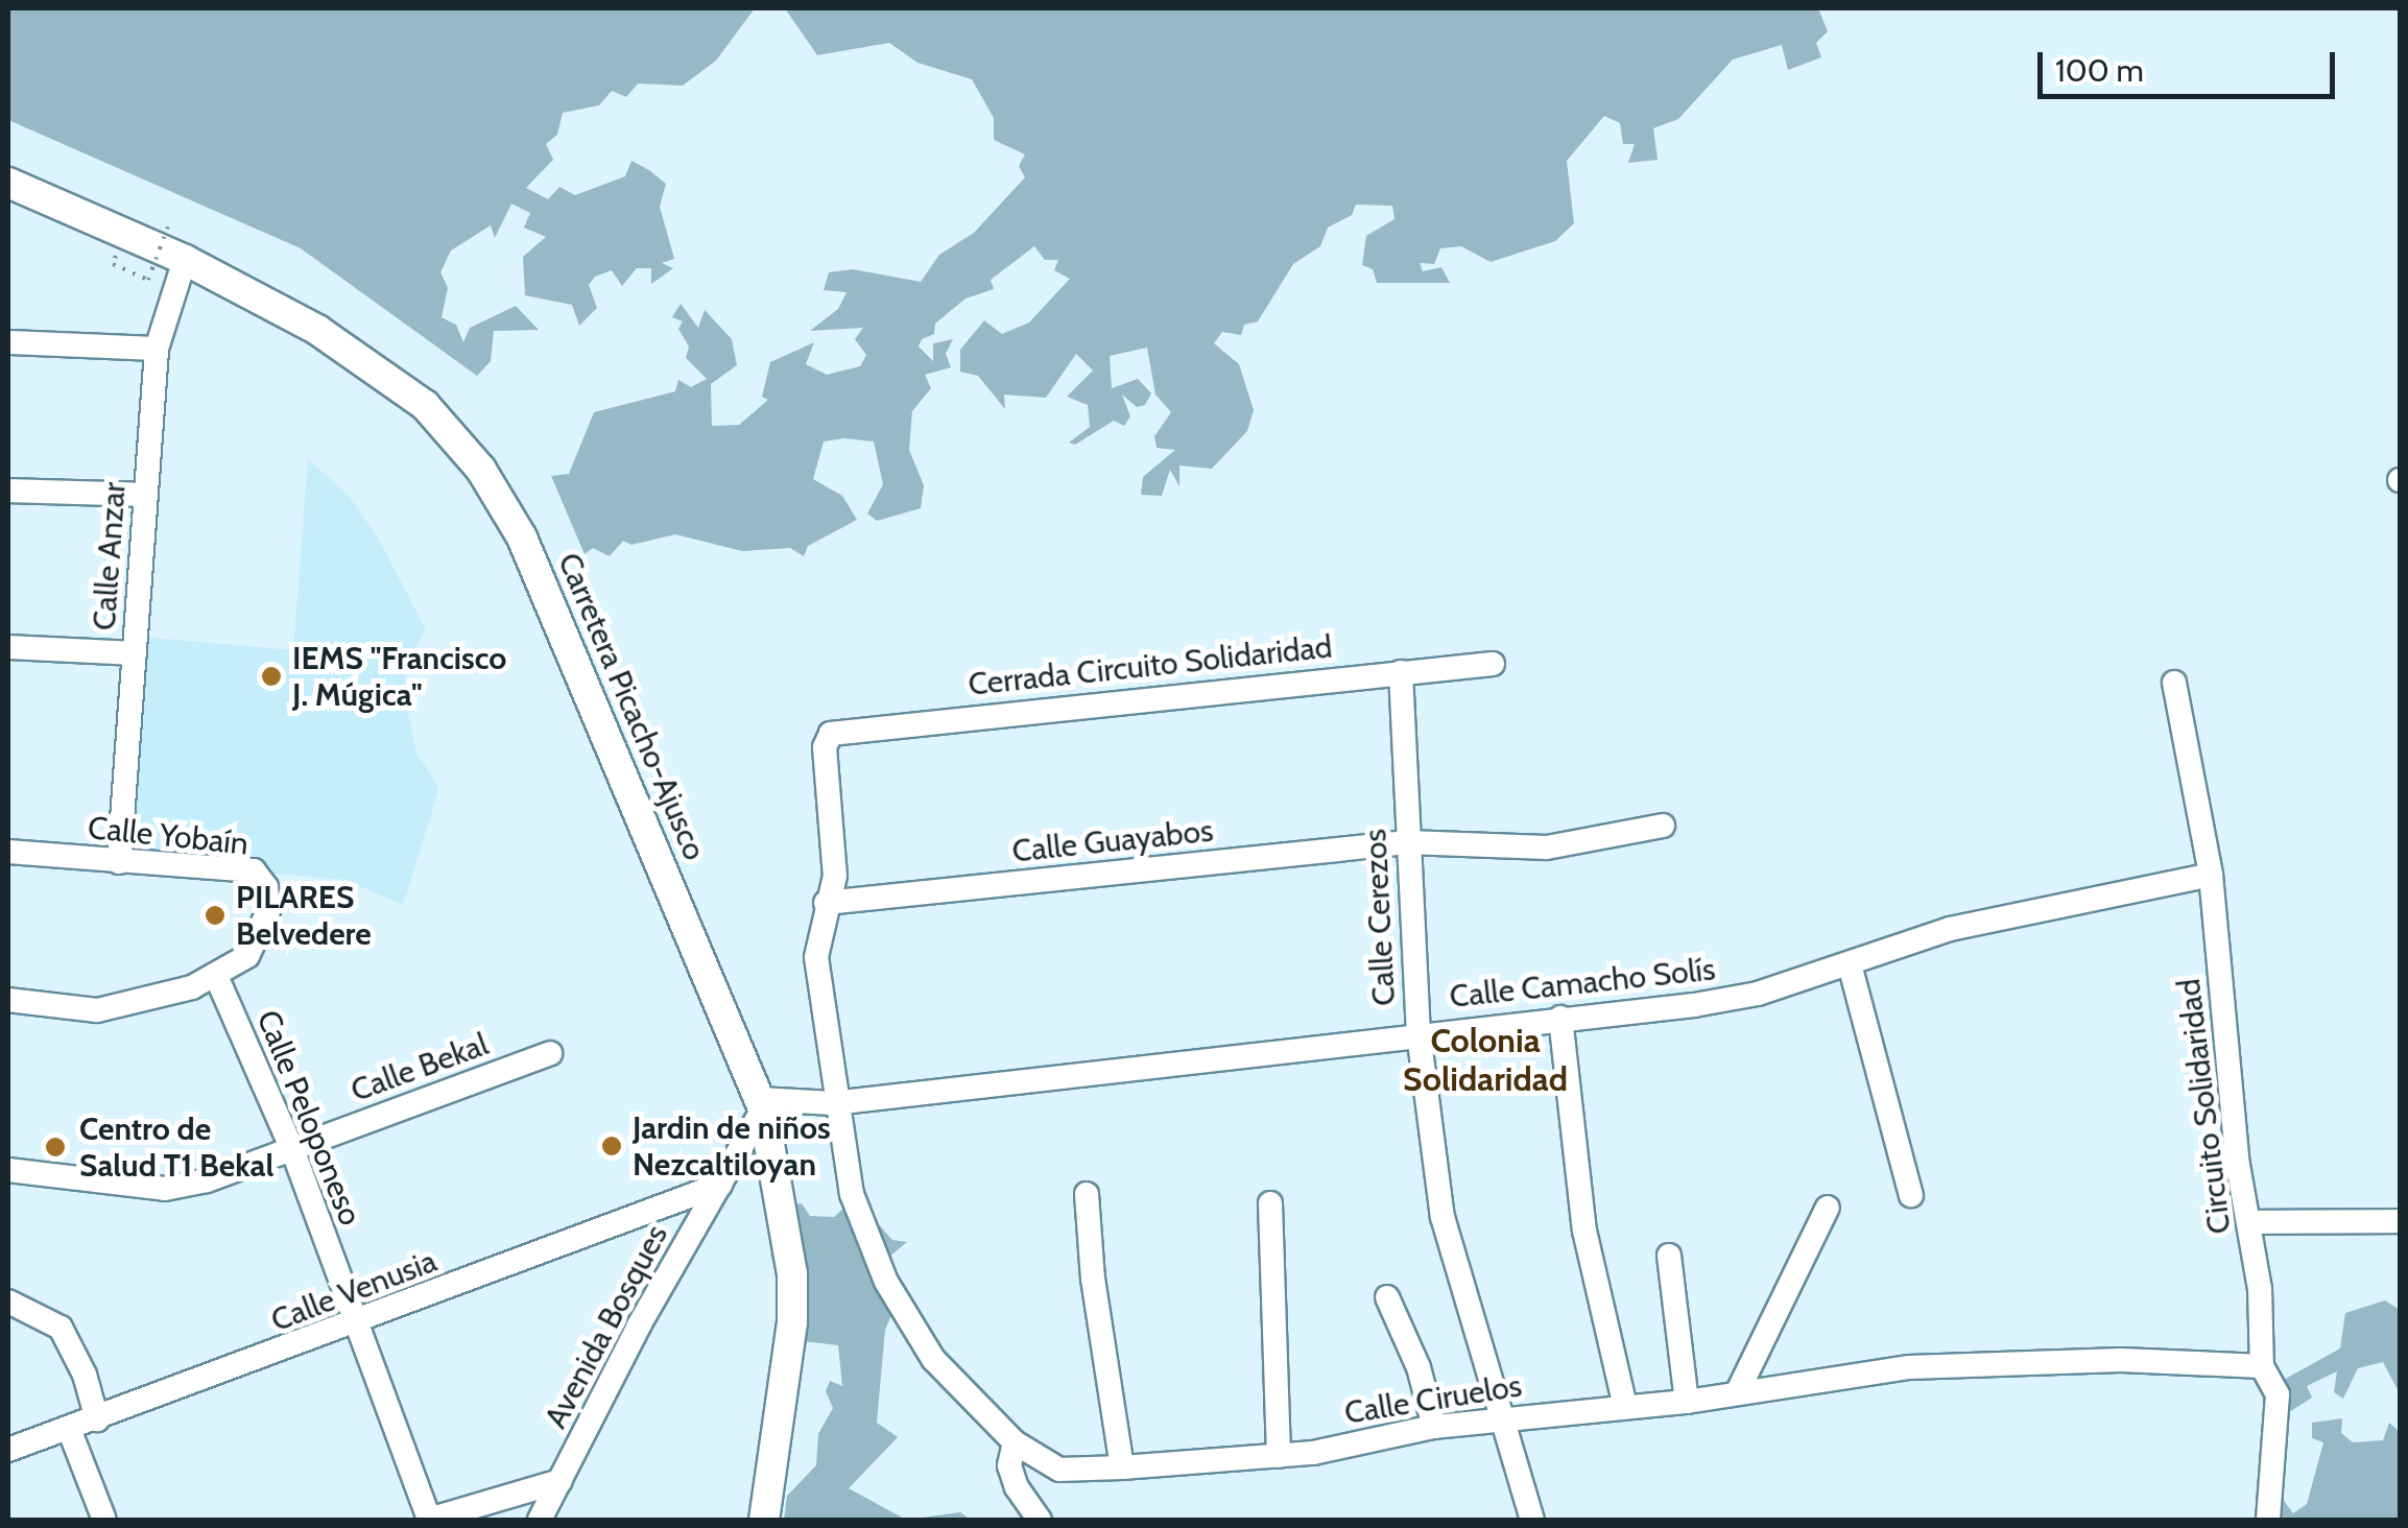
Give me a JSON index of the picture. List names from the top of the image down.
{
  "streets": {
    "main road": ["Carretera Picacho-Ajusco"],
    "street": [
      "Calle Anzar",
      "Cerrada Circuito Solidaridad",
      "Calle Yobaín",
      "Calle Guayabos",
      "Calle Cerezos",
      "Calle Camacho Solís",
      "Calle Bekal",
      "Circuito Solidaridad",
      "Calle Peloponeso",
      "Calle Venusia",
      "Avenida Bosques",
      "Calle Ciruelos"
    ]
  },
  "crossings": [
    ["Calle Anzar", "Carretera Picacho-Ajusco"],
    ["Calle Anzar", "Calle Yobaín"],
    ["Cerrada Circuito Solidaridad", "Calle Cerezos"],
    ["Cerrada Circuito Solidaridad", "Calle Ciruelos"],
    ["Carretera Picacho-Ajusco", "Calle Camacho Solís"],
    ["Carretera Picacho-Ajusco", "Avenida Bosques"],
    ["Calle Yobaín", "Calle Peloponeso"],
    ["Calle Guayabos", "Calle Cerezos"],
    ["Calle Guayabos", "Calle Ciruelos"],
    ["Calle Cerezos", "Calle Camacho Solís"],
    ["Calle Cerezos", "Calle Ciruelos"],
    ["Calle Camacho Solís", "Circuito Solidaridad"],
    ["Calle Camacho Solís", "Avenida Bosques"],
    ["Calle Camacho Solís", "Calle Ciruelos"],
    ["Calle Bekal", "Calle Peloponeso"],
    ["Circuito Solidaridad", "Calle Ciruelos"],
    ["Calle Peloponeso", "Calle Venusia"],
    ["Calle Venusia", "Avenida Bosques"]
  ],
  "districts": ["Colonia Solidaridad"],
  "places": [
    "IEMS \"Francisco J. Múgica\"",
    "PILARES Belvedere",
    "Jardin de niños Nezcaltiloyan",
    "Centro de Salud T1 Bekal"
  ],
  "scale_bar": "100 m"
}
